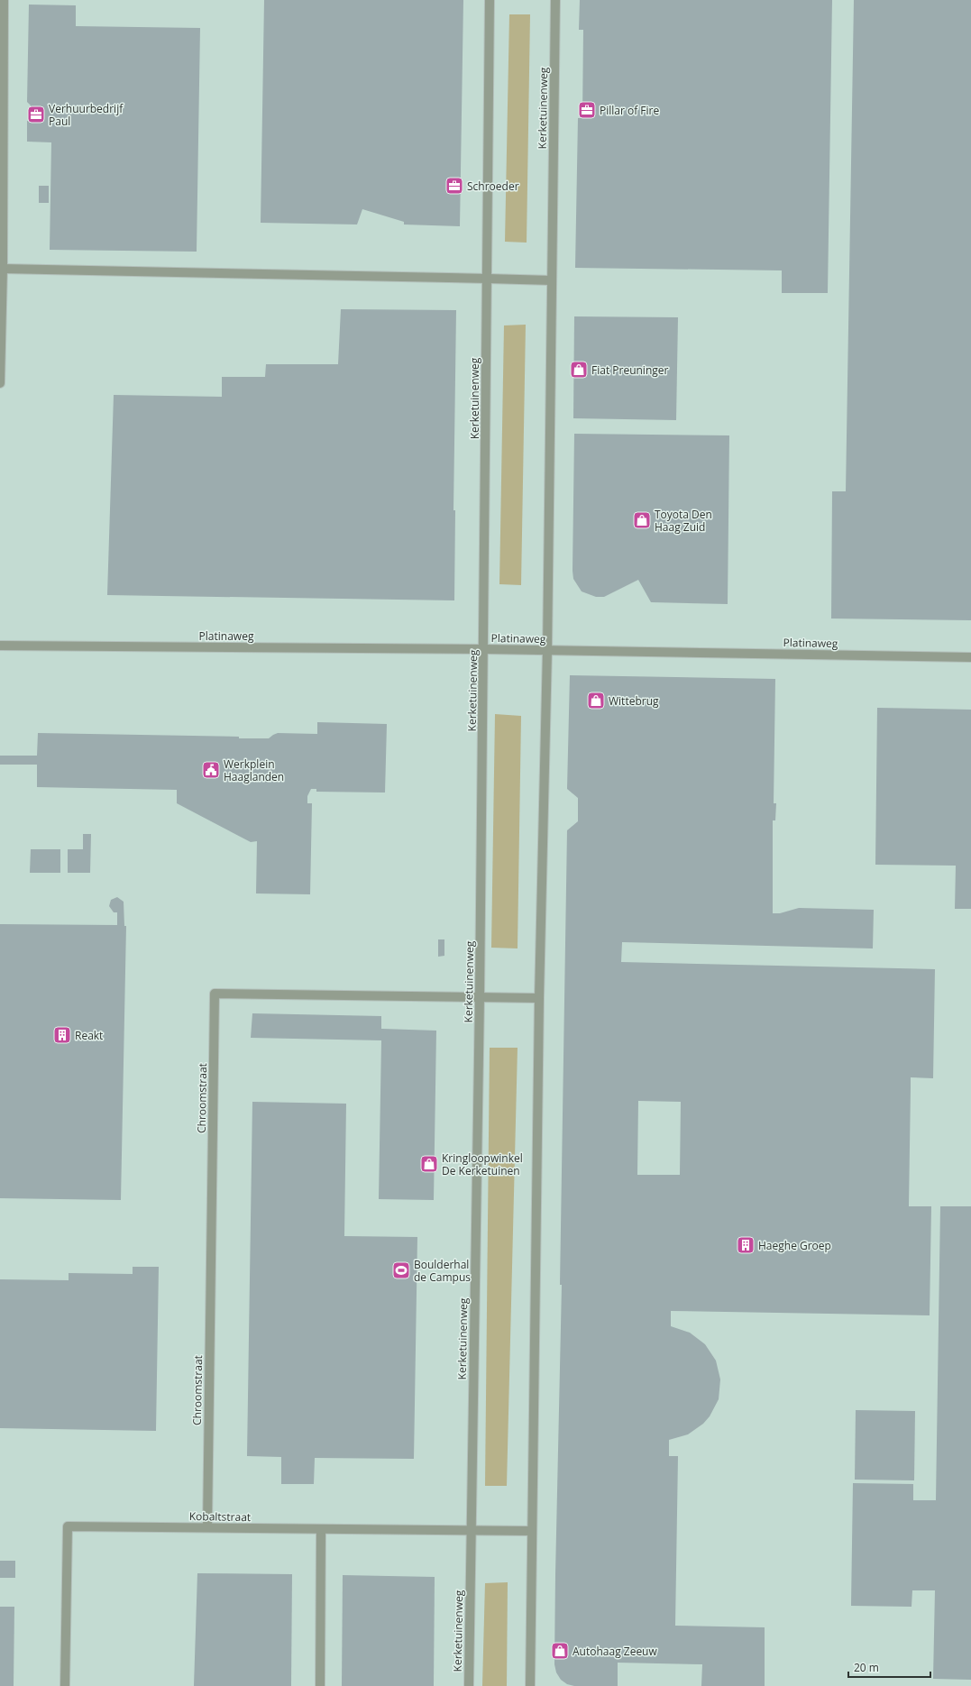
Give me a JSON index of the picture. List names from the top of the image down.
{
  "streets": {
    "street": [
      "Kerketuinenweg",
      "Platinaweg",
      "Chroomstraat",
      "Kobaltstraat"
    ]
  },
  "crossings": [
    ["Kerketuinenweg", "Platinaweg"],
    ["Kerketuinenweg", "Chroomstraat"],
    ["Kerketuinenweg", "Kobaltstraat"],
    ["Chroomstraat", "Kobaltstraat"]
  ],
  "places": {
    "office": ["Pillar of Fire", "Verhuurbedrijf Paul", "Schroeder"],
    "shop": [
      "Fiat Preuninger",
      "Toyota Den Haag Zuid",
      "Wittebrug",
      "Kringloopwinkel De Kerketuinen",
      "Autohaag Zeeuw"
    ],
    "public building": ["Werkplein Haaglanden"],
    "building": ["Reakt", "Haeghe Groep"],
    "sports": ["Boulderhal de Campus"]
  },
  "scale_bar": "20 m"
}
